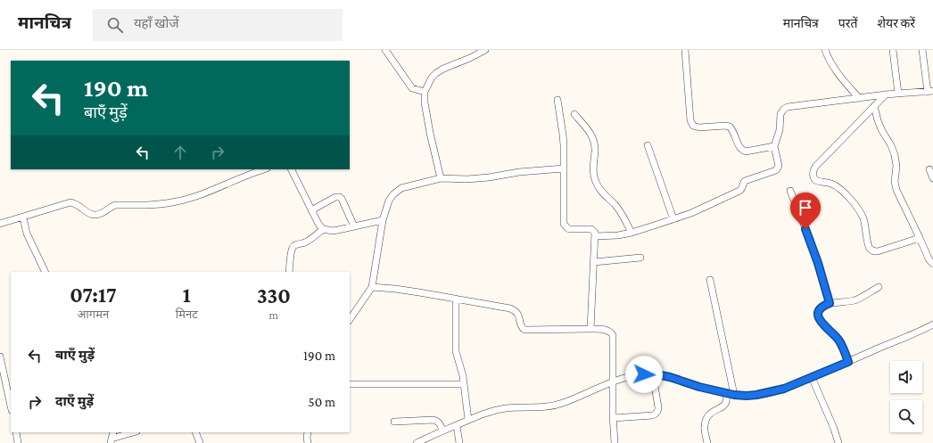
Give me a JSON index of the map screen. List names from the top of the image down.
{
  "page": {
    "header": "मानचित्र",
    "search": "यहाँ खोजें",
    "nav": ["मानचित्र", "परतें", "शेयर करें"],
    "turn": ["190 m", "बाएँ मुड़ें"],
    "eta": [
      "07:17",
      "आगमन",
      "1",
      "मिनट",
      "330",
      "m"
    ],
    "list": [
      {
        "name": "बाएँ मुड़ें",
        "value": "190 m"
      },
      {
        "name": "दाएँ मुड़ें",
        "value": "50 m"
      }
    ]
  }
}
